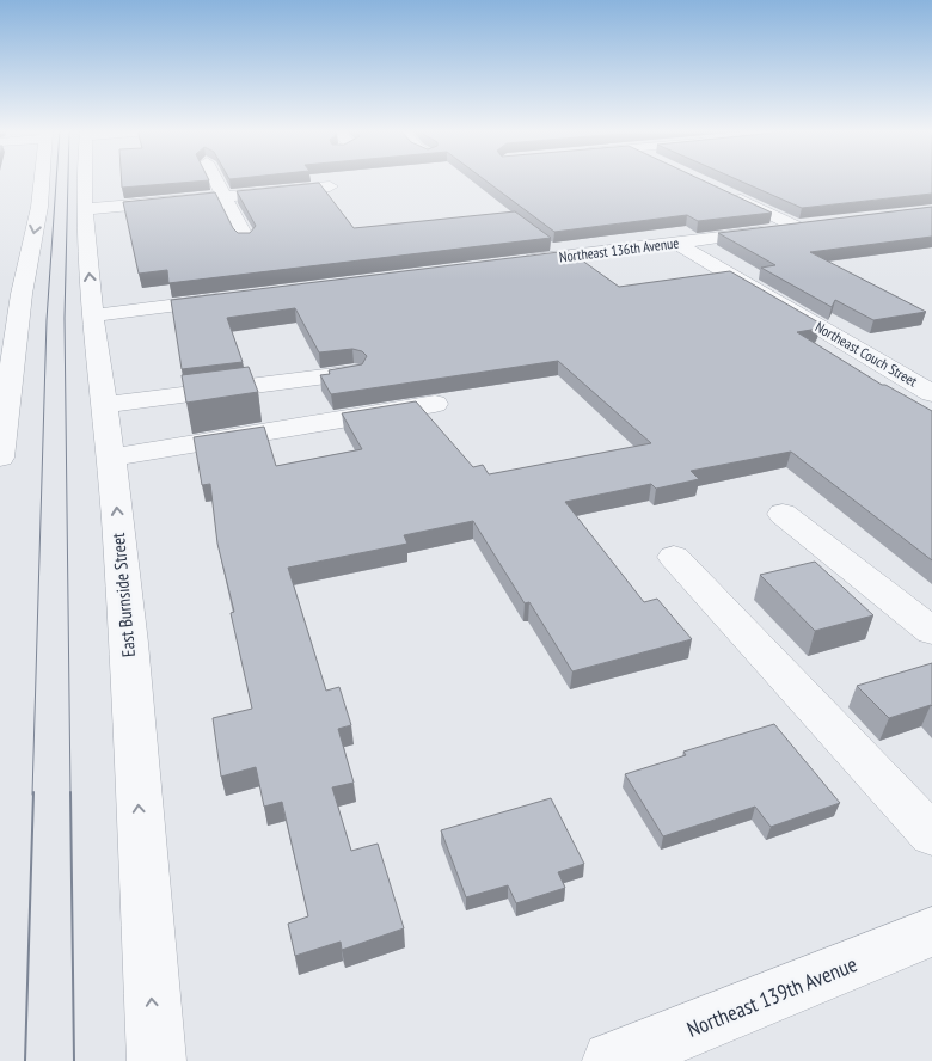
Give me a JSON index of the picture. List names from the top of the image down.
{
  "streets": {
    "street": [
      "Northeast 136th Avenue",
      "Northeast Couch Street",
      "East Burnside Street",
      "Northeast 139th Avenue"
    ]
  },
  "crossings": [
    ["Northeast 136th Avenue", "Northeast Couch Street"]
  ],
  "one_way": ["East Burnside Street"]
}
